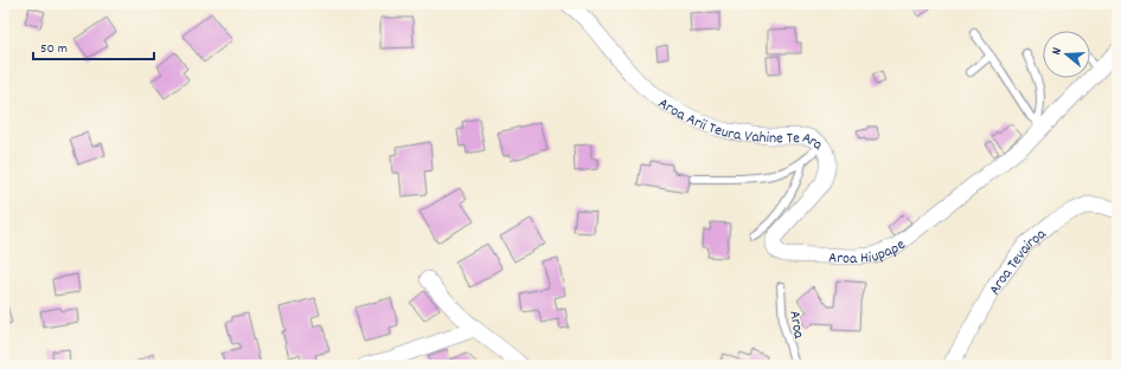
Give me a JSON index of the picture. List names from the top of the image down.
{
  "streets": {
    "street": ["Aroa Arii Teura Vahine Te Ara", "Aroa Hiupape", "Aroa Tevairoa"],
    "lane": ["Aroa"]
  },
  "crossings": [
    ["Aroa Arii Teura Vahine Te Ara", "Aroa Hiupape"]
  ],
  "scale_bar": "50 m",
  "north": "left"
}
